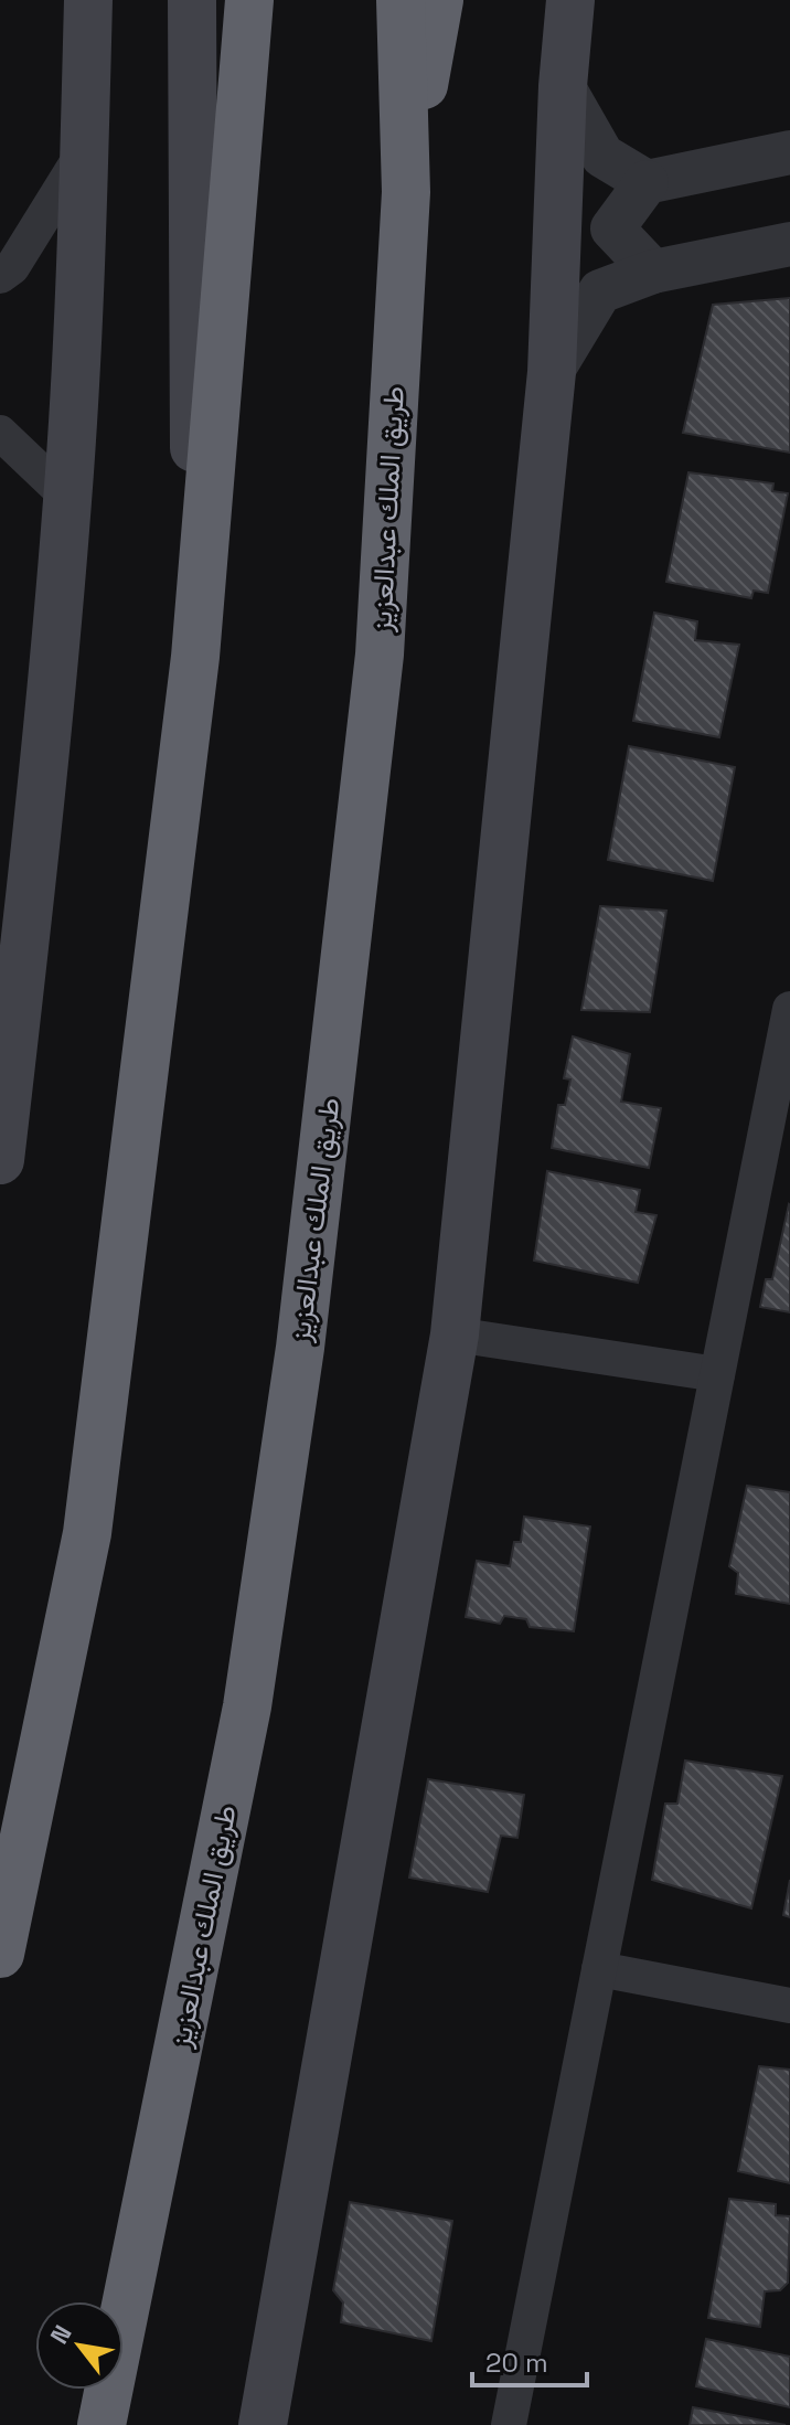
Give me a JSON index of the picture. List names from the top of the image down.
{
  "streets": {
    "highway": ["طريق الملك عبدالعزيز"]
  },
  "scale_bar": "20 m",
  "north": "top left"
}
